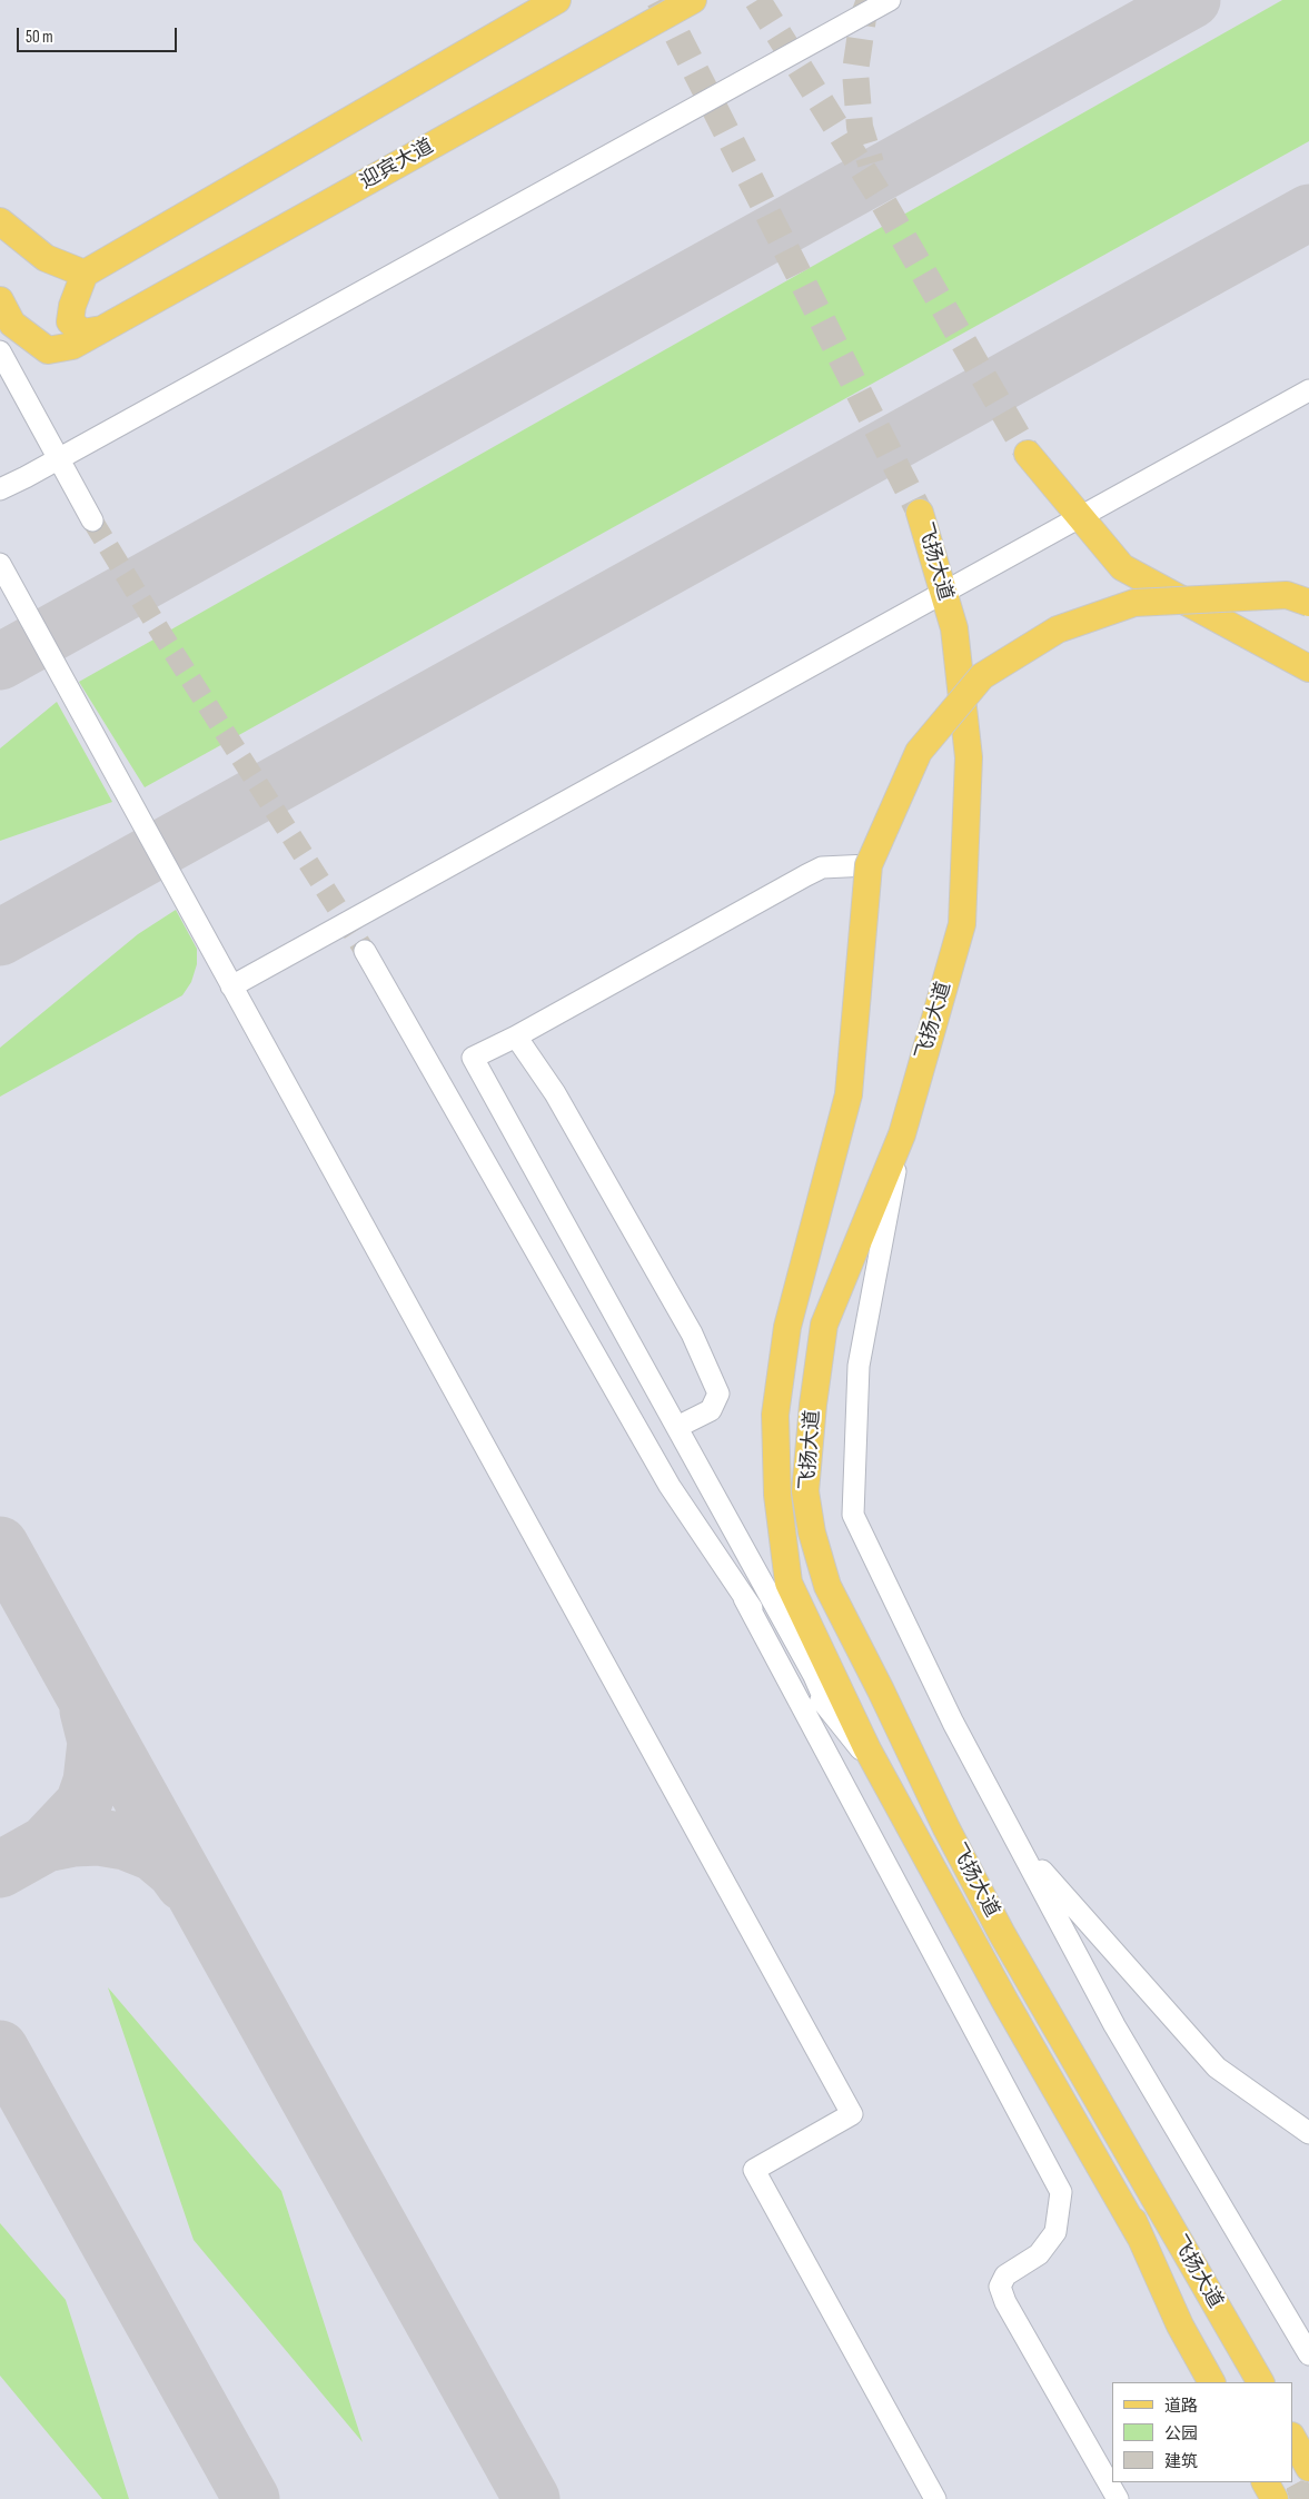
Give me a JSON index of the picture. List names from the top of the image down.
{
  "streets": {
    "main road": ["迎宾大道", "飞扬大道"]
  },
  "legend": ["道路", "公园", "建筑"],
  "scale_bar": "50 m"
}
